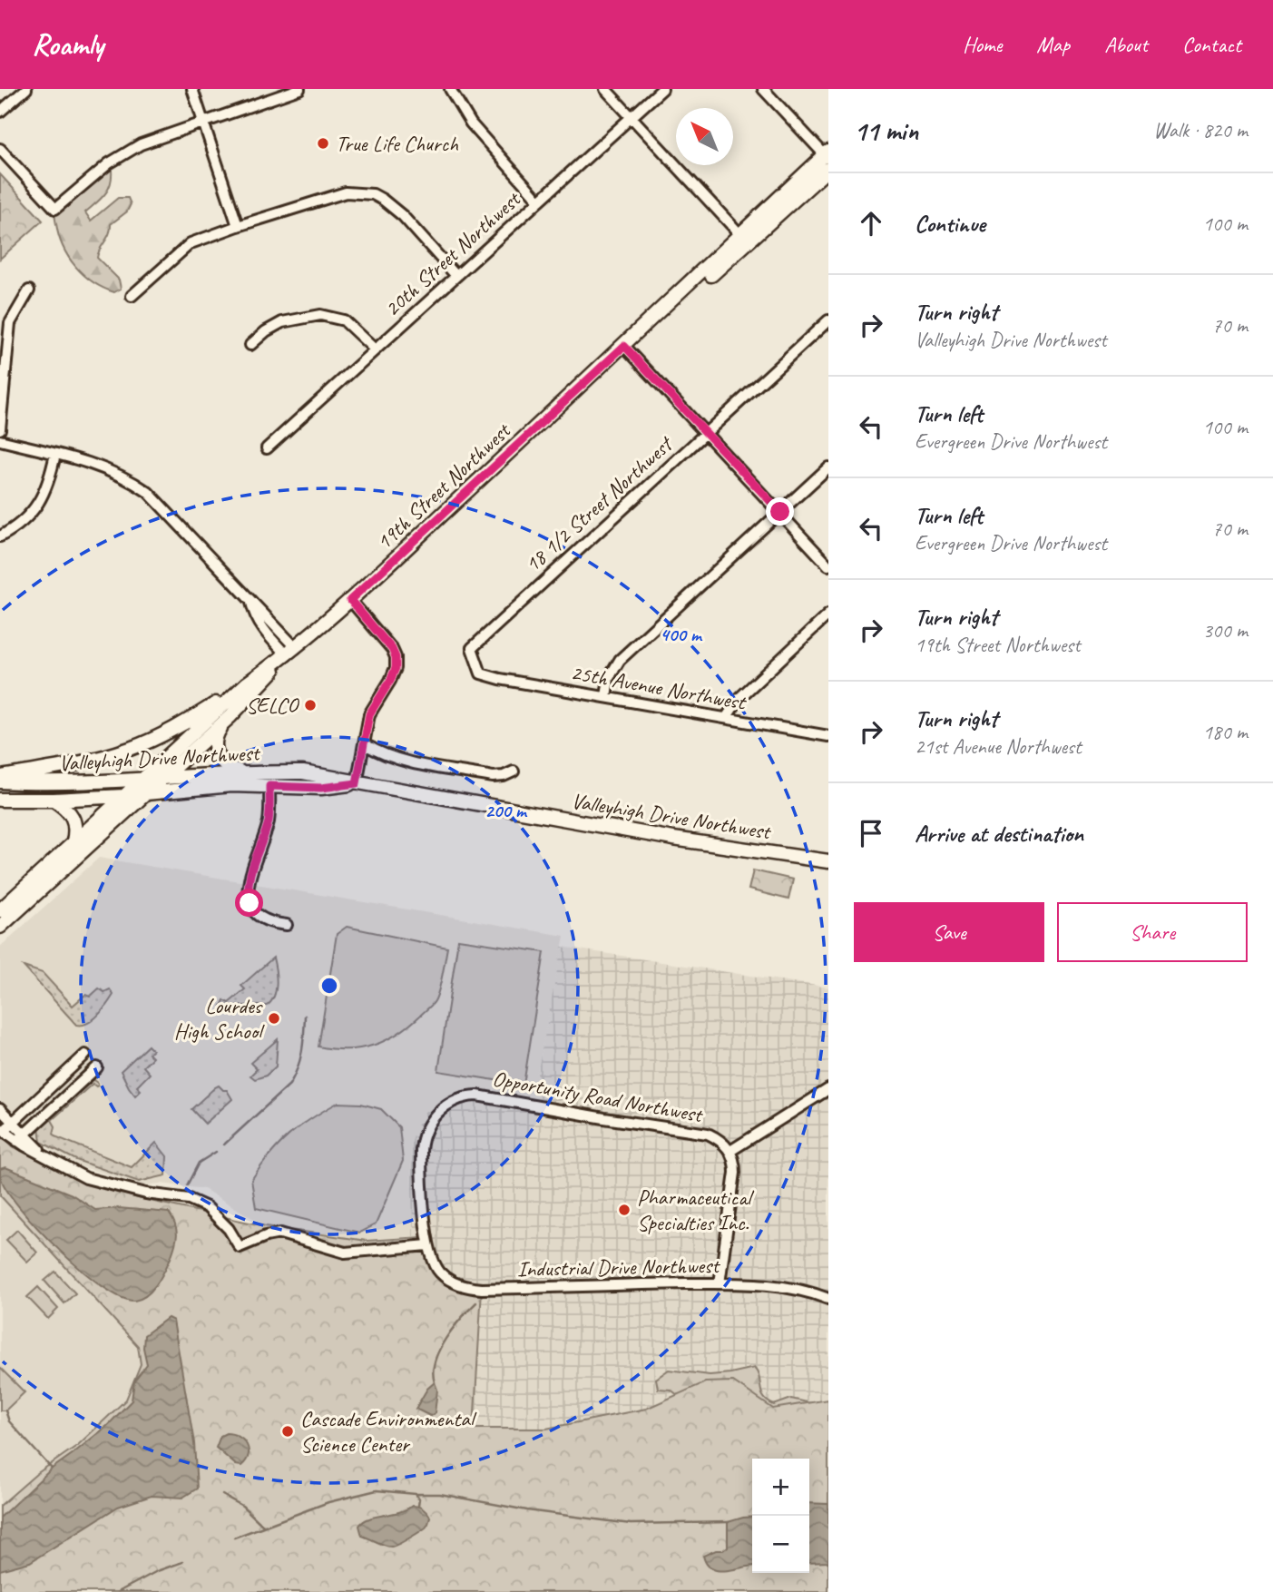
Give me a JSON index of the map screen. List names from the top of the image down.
{
  "streets": {
    "main road": ["19th Street Northwest", "Valleyhigh Drive Northwest"],
    "street": [
      "20th Street Northwest",
      "18 1/2 Street Northwest",
      "25th Avenue Northwest",
      "Opportunity Road Northwest",
      "Industrial Drive Northwest"
    ]
  },
  "crossings": [
    ["19th Street Northwest", "Valleyhigh Drive Northwest"],
    ["18 1/2 Street Northwest", "25th Avenue Northwest"],
    ["Opportunity Road Northwest", "Industrial Drive Northwest"]
  ],
  "places": [
    "True Life Church",
    "SELCO",
    "Lourdes High School",
    "Pharmaceutical Specialties Inc.",
    "Cascade Environmental Science Center"
  ],
  "north": "top left",
  "page": {
    "header": "Roamly",
    "nav": [
      "Home",
      "Map",
      "About",
      "Contact"
    ],
    "heading": ["11 min", "Walk · 820 m"],
    "list": [
      ["Continue", "100 m"],
      ["Turn right", "Valleyhigh Drive Northwest", "70 m"],
      ["Turn left", "Evergreen Drive Northwest", "100 m"],
      ["Turn left", "Evergreen Drive Northwest", "70 m"],
      ["Turn right", "19th Street Northwest", "300 m"],
      ["Turn right", "21st Avenue Northwest", "180 m"],
      "Arrive at destination"
    ],
    "buttons": ["Save", "Share"],
    "map_buttons": ["+", "−"]
  },
  "rings": ["400 m", "200 m"]
}
